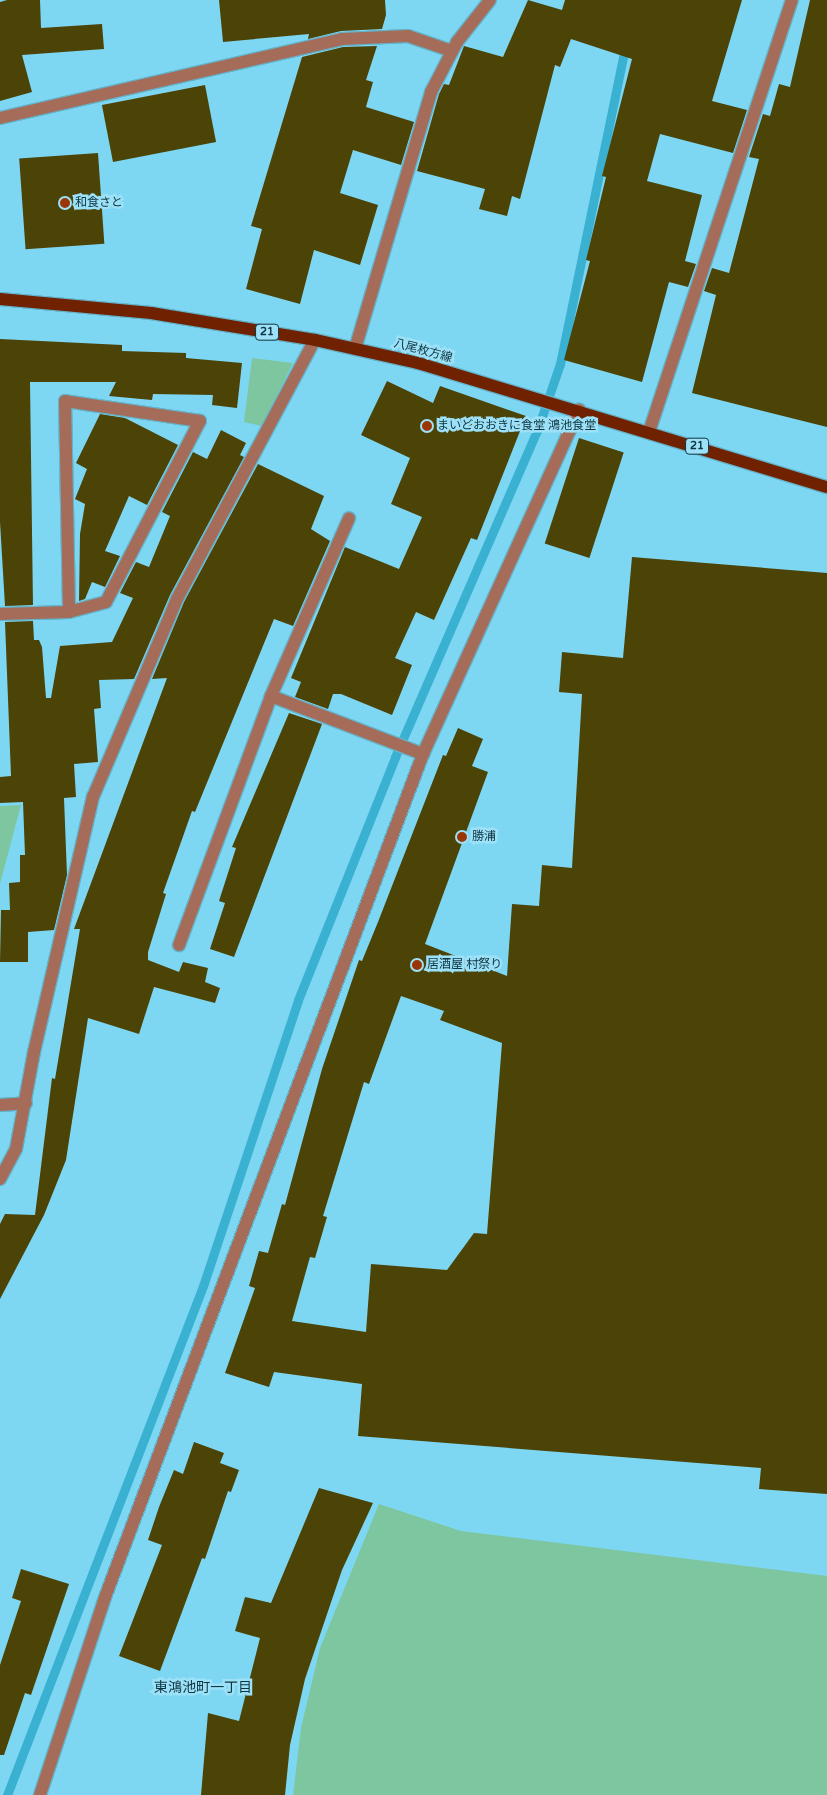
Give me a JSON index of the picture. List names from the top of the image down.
{
  "streets": {
    "main road": ["21", "八尾枚方線"]
  },
  "districts": ["東鴻池町一丁目"],
  "places": [
    "和食さと",
    "まいどおおきに食堂 鴻池食堂",
    "勝浦",
    "居酒屋 村祭り"
  ]
}
